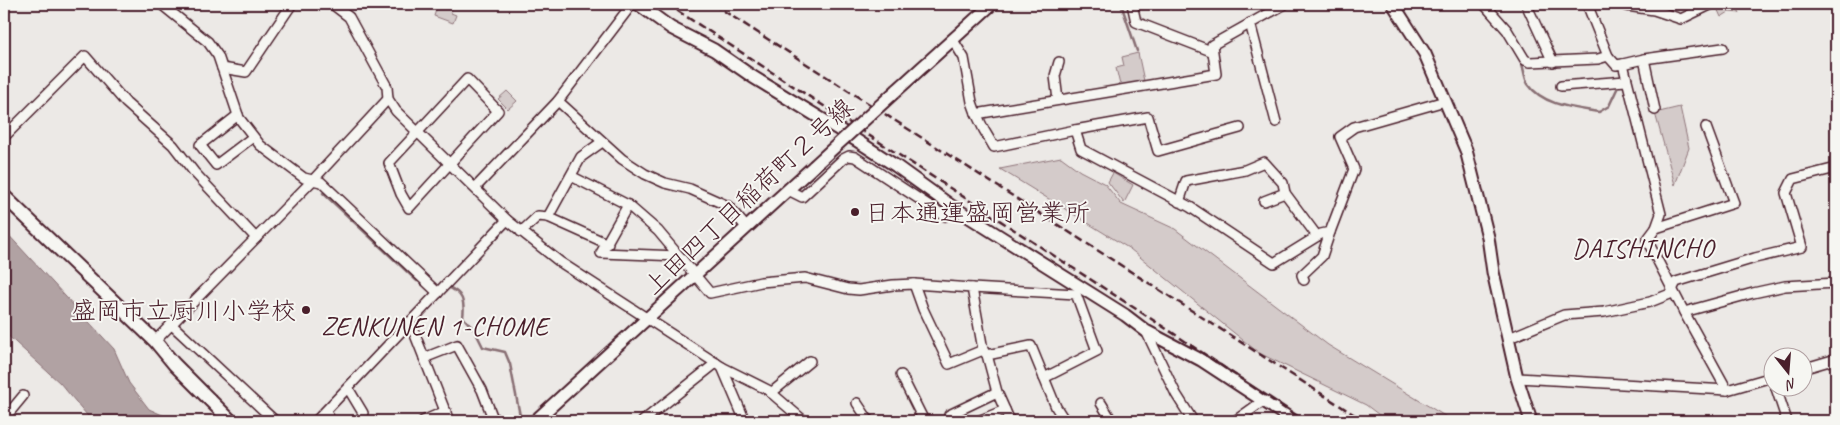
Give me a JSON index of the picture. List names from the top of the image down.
{
  "streets": {
    "street": ["上田四丁目稲荷町２号線"]
  },
  "districts": ["DAISHINCHO", "ZENKUNEN 1-CHOME"],
  "places": ["日本通運盛岡営業所", "盛岡市立厨川小学校"],
  "north": "bottom"
}
